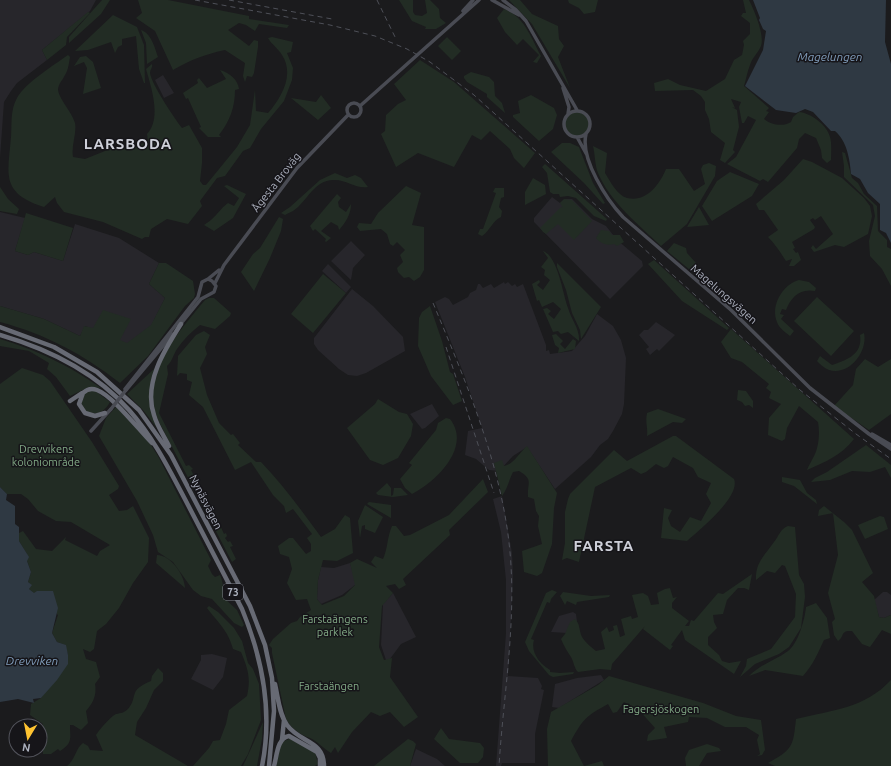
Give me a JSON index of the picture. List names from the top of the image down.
{
  "streets": {
    "highway": ["Nynäsvägen", "73"],
    "main road": ["Ågesta Broväg", "Magelungsvägen"]
  },
  "districts": ["LARSBODA", "FARSTA"],
  "water": ["Magelungen", "Drevviken"],
  "parks": [
    "Drevvikens koloniområde",
    "Farstaängens parklek",
    "Farstaängen",
    "Fagersjöskogen"
  ],
  "north": "bottom"
}
